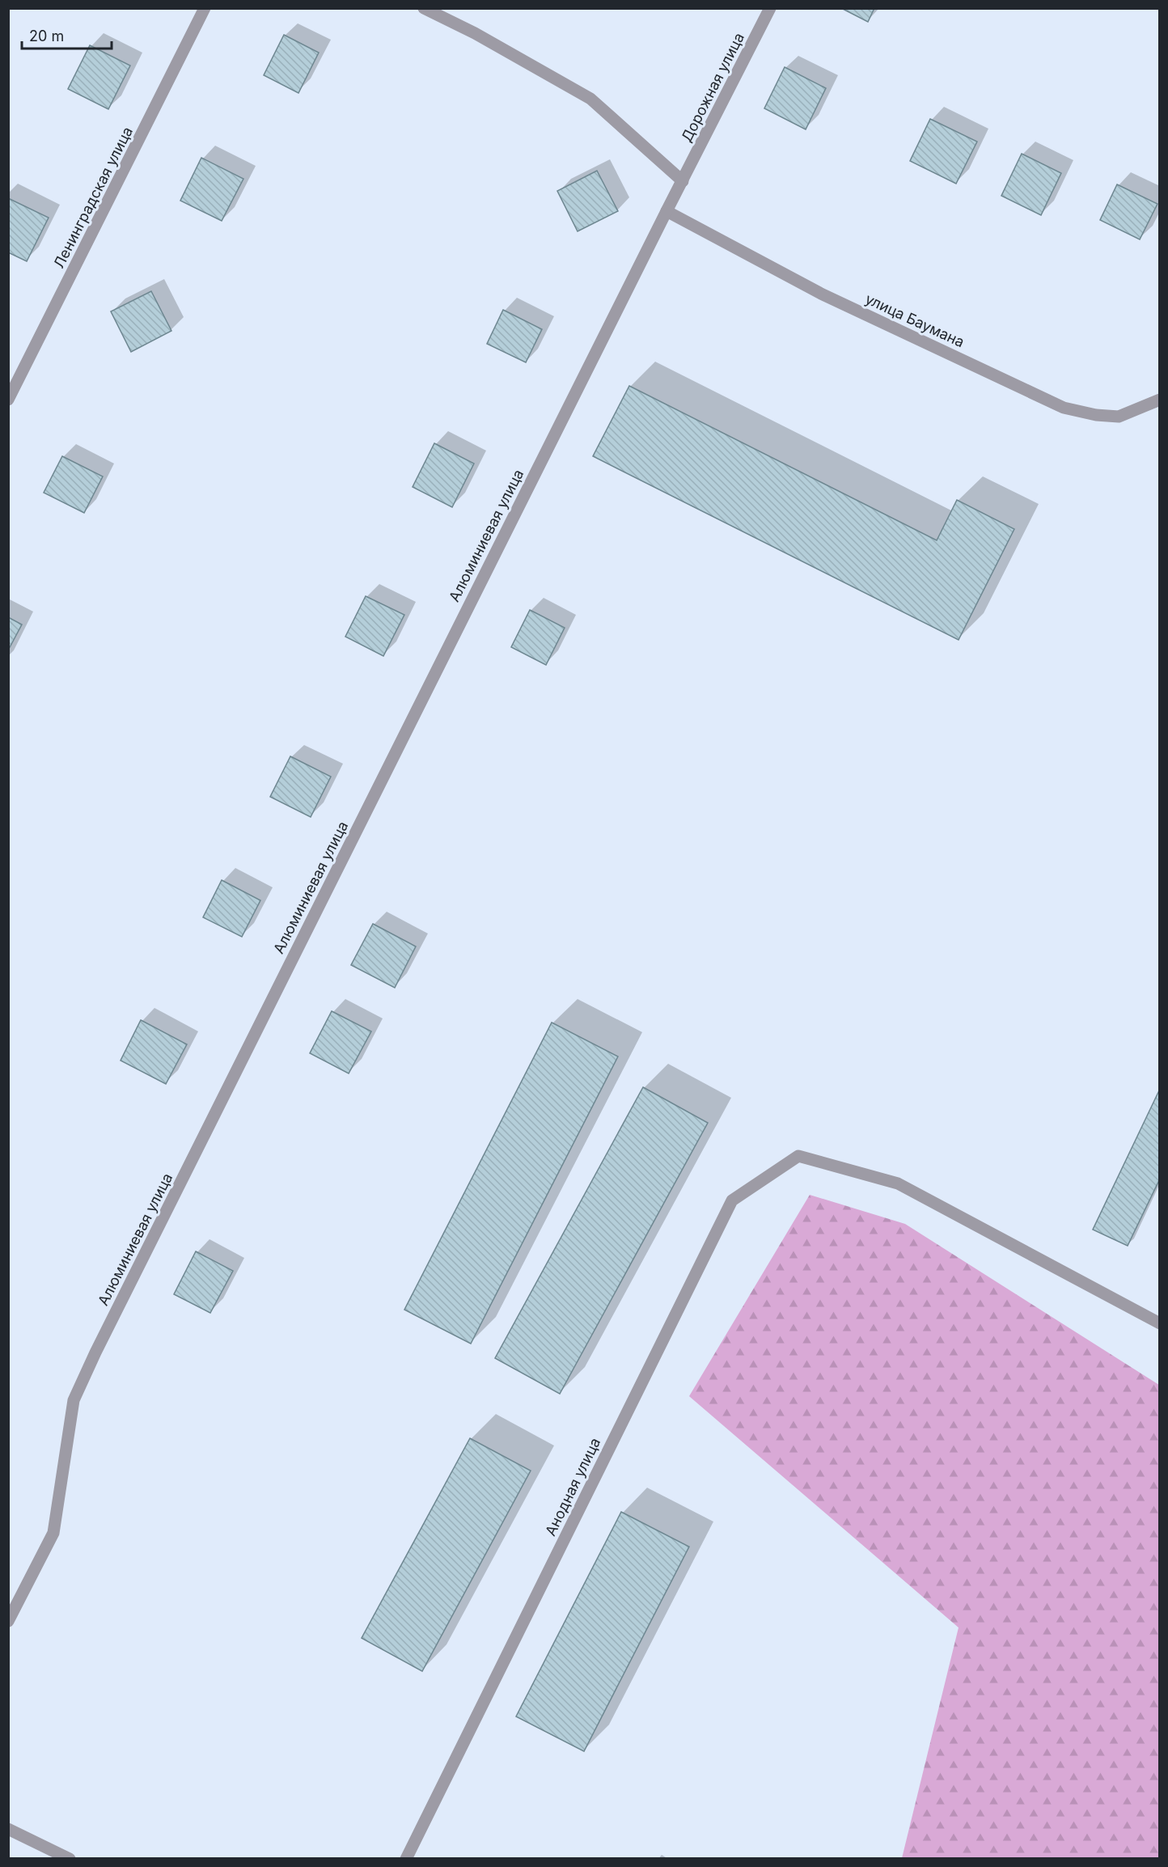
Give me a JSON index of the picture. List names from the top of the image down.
{
  "streets": {
    "street": [
      "Дорожная улица",
      "Ленинградская улица",
      "улица Баумана",
      "Алюминиевая улица",
      "Анодная улица"
    ]
  },
  "crossings": [
    ["Дорожная улица", "Алюминиевая улица"],
    ["улица Баумана", "Алюминиевая улица"]
  ],
  "scale_bar": "20 m"
}
